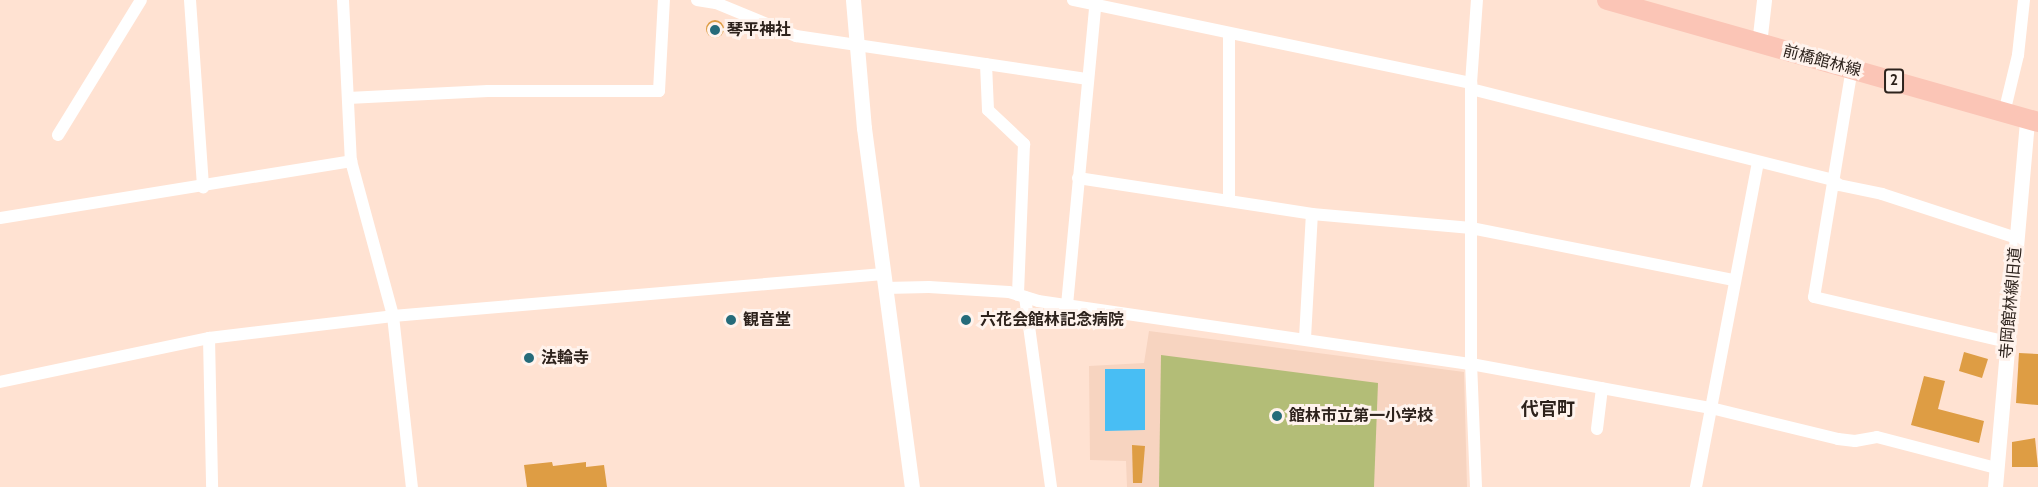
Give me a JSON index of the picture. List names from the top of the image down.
{
  "streets": {
    "main road": ["前橋館林線", "2"],
    "street": ["寺岡館林線旧道"]
  },
  "crossings": [
    ["前橋館林線", "寺岡館林線旧道"]
  ],
  "districts": ["代官町"],
  "places": [
    "琴平神社",
    "観音堂",
    "六花会館林記念病院",
    "法輪寺",
    "館林市立第一小学校"
  ]
}
